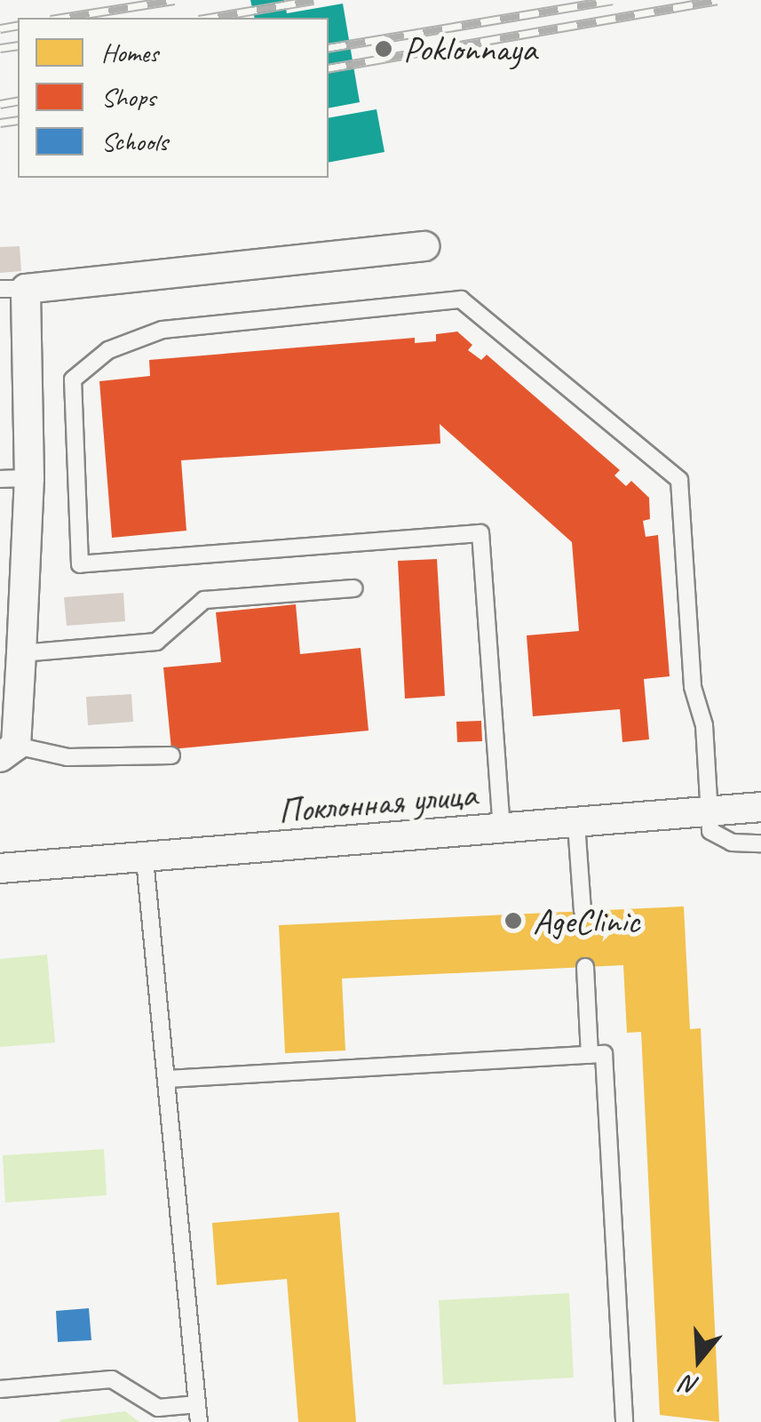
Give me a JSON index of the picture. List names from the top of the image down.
{
  "streets": {
    "street": ["Поклонная улица"]
  },
  "places": ["Poklonnaya", "AgeClinic"],
  "legend": ["Homes", "Shops", "Schools"],
  "north": "bottom"
}
